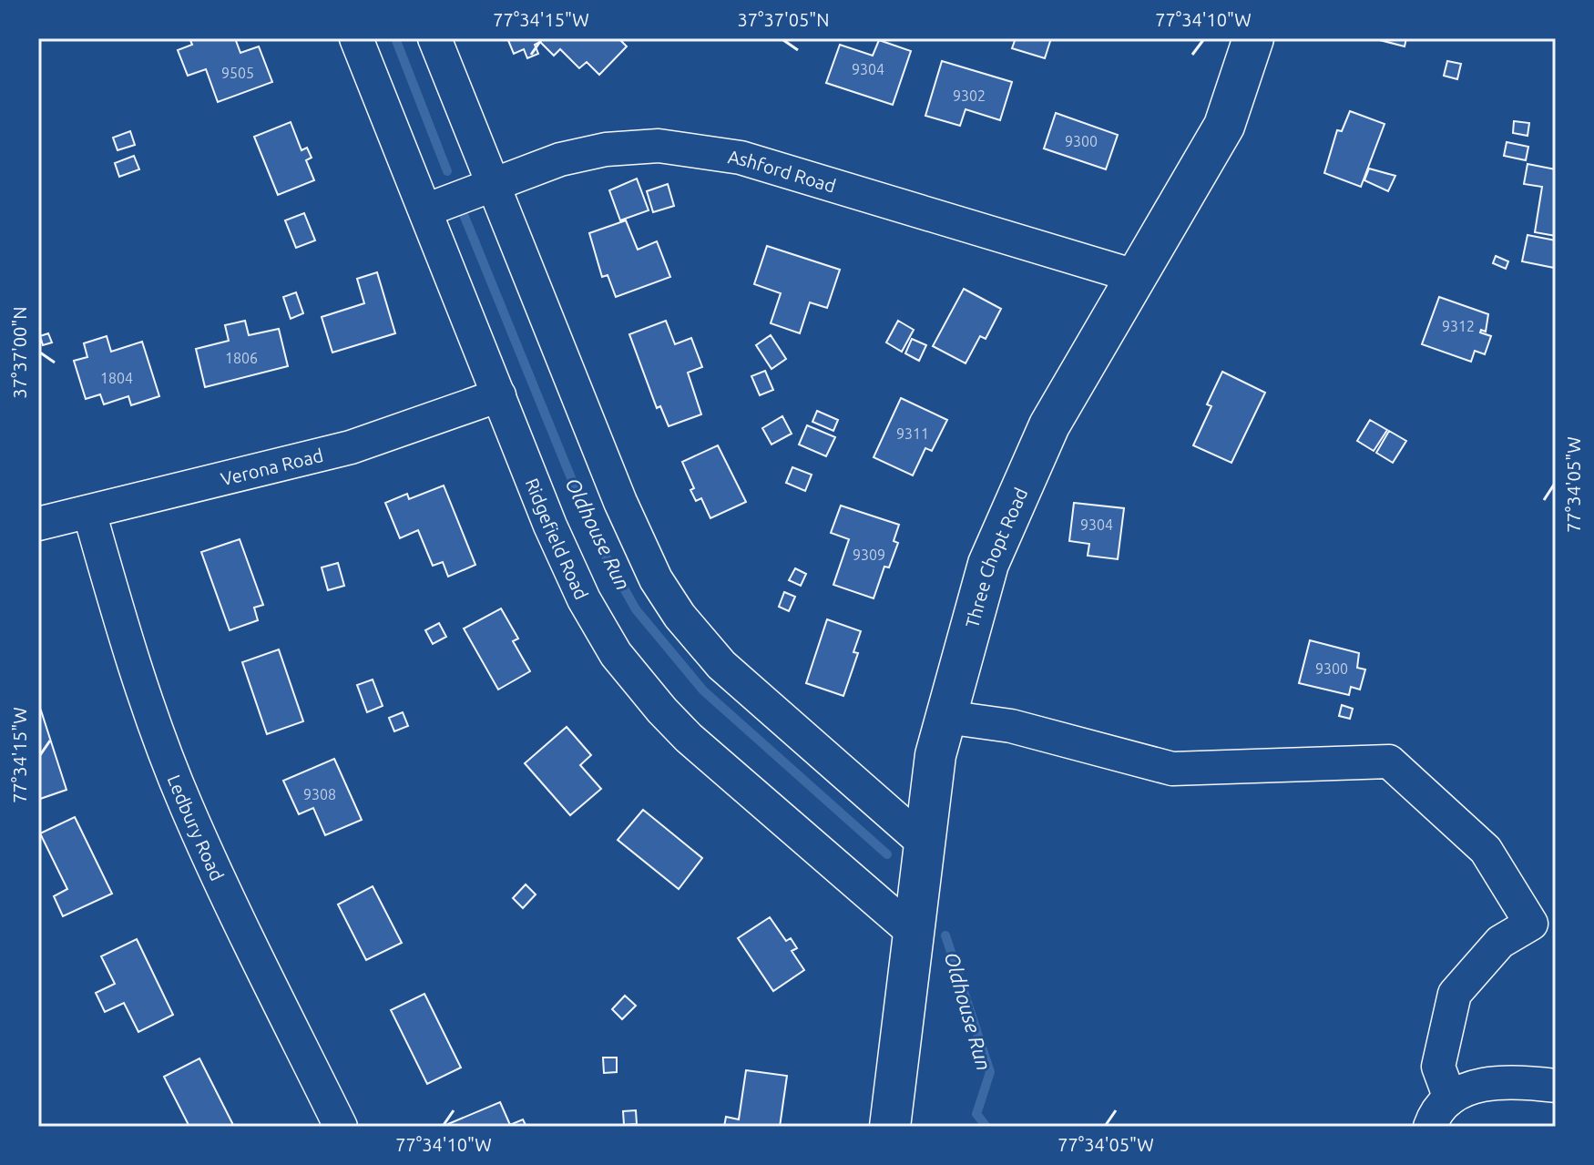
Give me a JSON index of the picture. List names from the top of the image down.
{
  "streets": {
    "main road": ["Three Chopt Road"],
    "street": [
      "Ashford Road",
      "Verona Road",
      "Ridgefield Road",
      "Ledbury Road"
    ]
  },
  "crossings": [
    ["Ashford Road", "Ridgefield Road"],
    ["Ashford Road", "Three Chopt Road"],
    ["Verona Road", "Ridgefield Road"],
    ["Verona Road", "Ledbury Road"],
    ["Ridgefield Road", "Three Chopt Road"]
  ],
  "water": ["Oldhouse Run"],
  "house_numbers": [
    "9304",
    "9505",
    "9302",
    "9300",
    "9312",
    "1806",
    "1804",
    "9311",
    "9304",
    "9309",
    "9300",
    "9308"
  ],
  "coordinates": [
    "77°34'15\"W",
    "37°37'05\"N",
    "77°34'10\"W",
    "37°37'00\"N",
    "77°34'05\"W"
  ]
}
